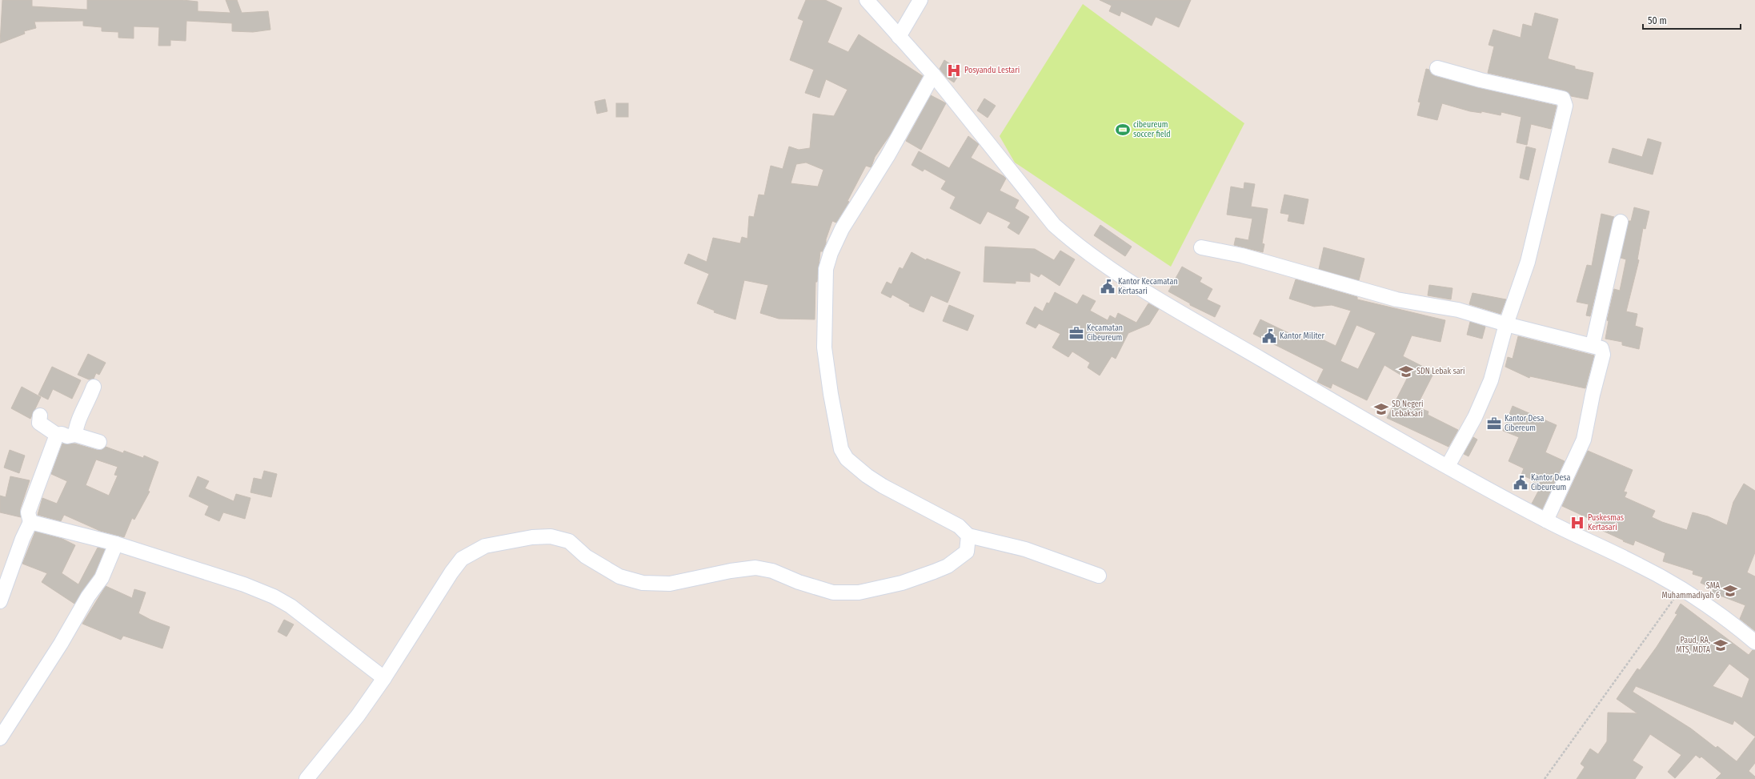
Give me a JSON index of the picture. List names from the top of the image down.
{
  "places": {
    "hospital": ["Posyandu Lestari", "Puskesmas Kertasari"],
    "sports": ["cibeureum soccer field"],
    "public building": ["Kantor Kecamatan Kertasari", "Kantor Militer", "Kantor Desa Cibeureum"],
    "office": ["Kecamatan Cibeureum", "Kantor Desa Cibereum"],
    "school or university": [
      "SDN Lebak sari",
      "SD Negeri Lebaksari",
      "SMA Muhammadiyah 6",
      "Paud, RA, MTS, MDTA"
    ]
  },
  "scale_bar": "50 m"
}
